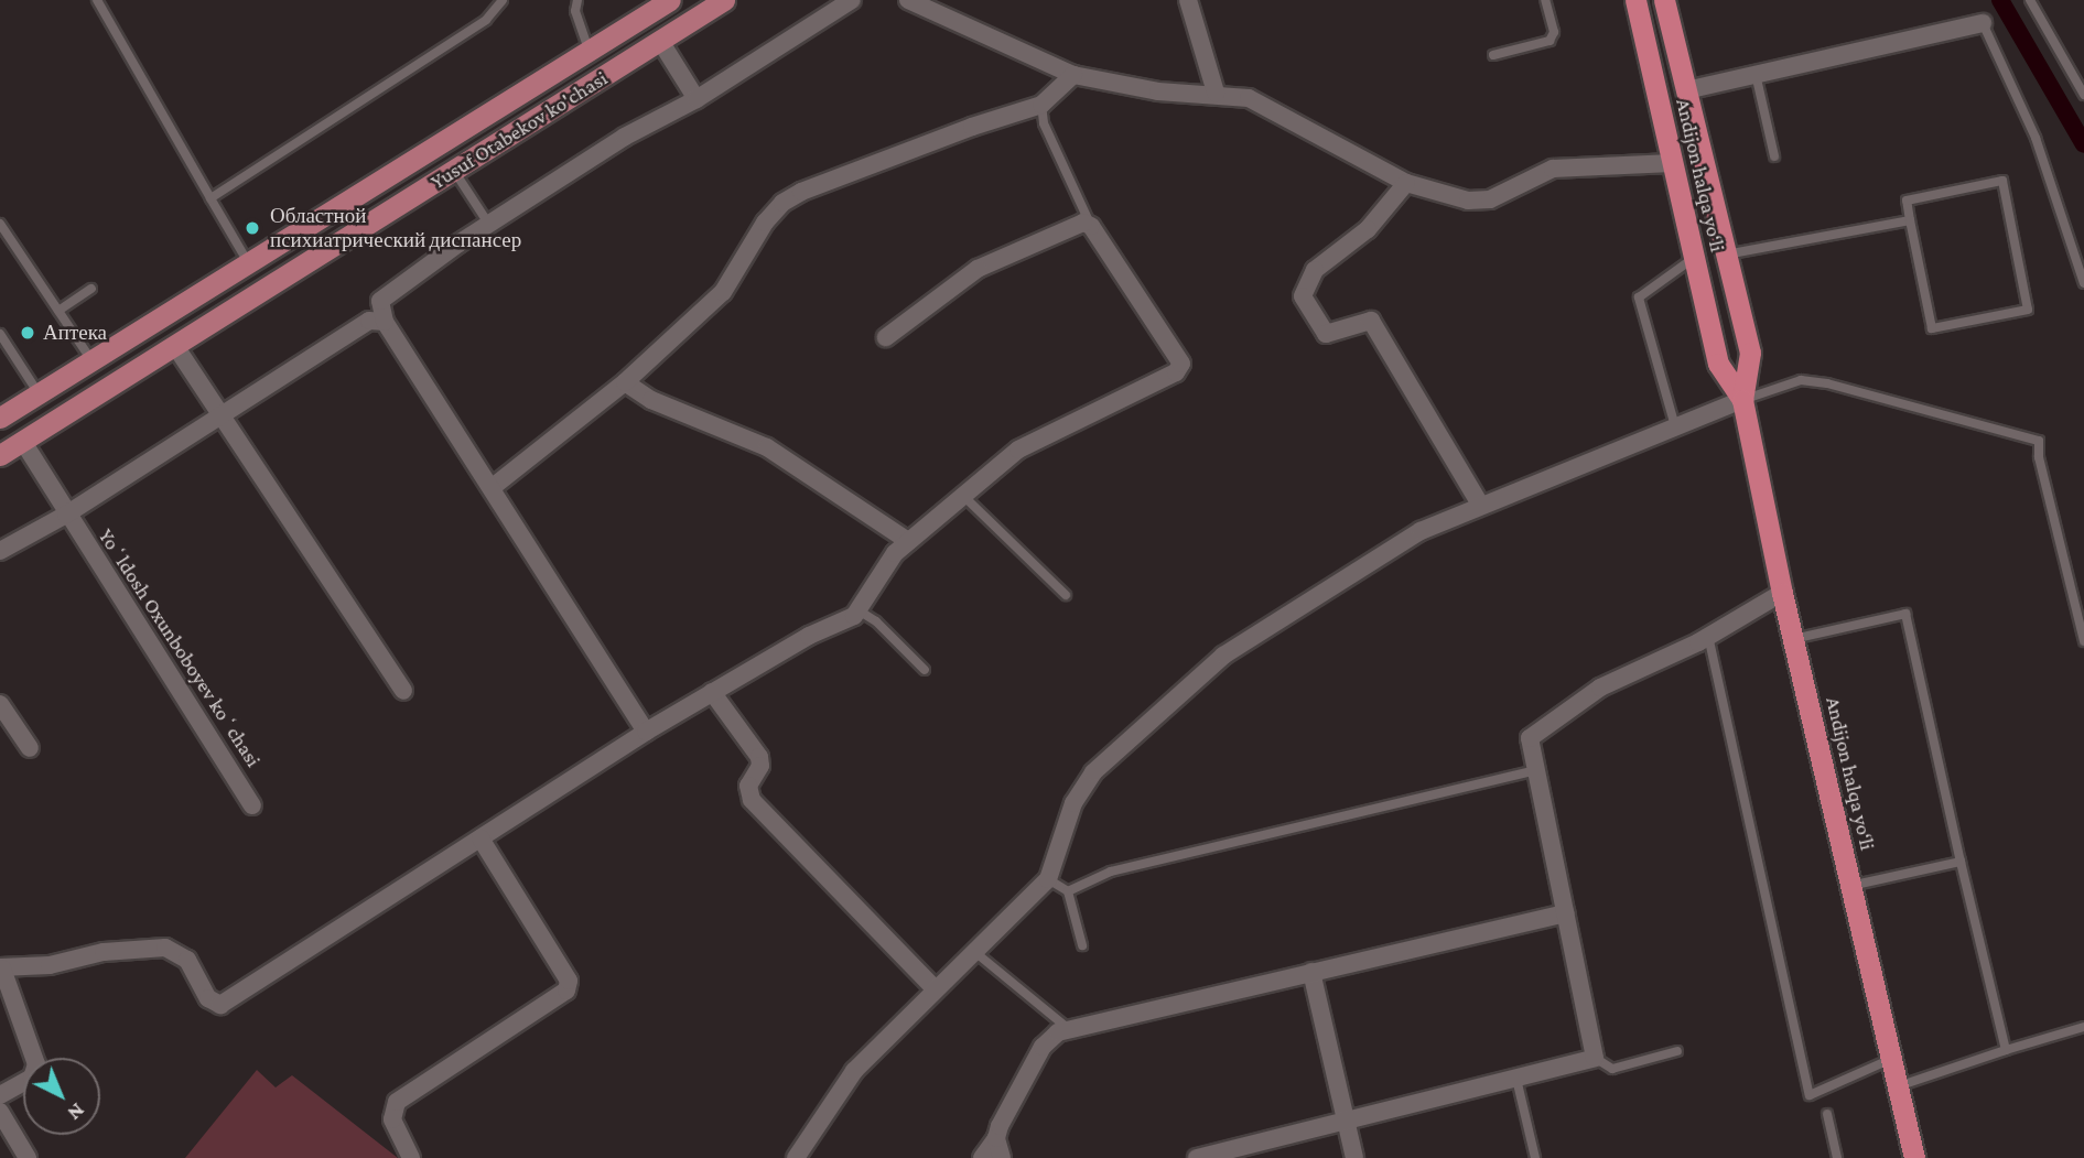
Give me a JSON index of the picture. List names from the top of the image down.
{
  "streets": {
    "highway": ["Andijon halqa yo‘li"],
    "main road": ["Yusuf Otabekov ko'chasi"],
    "street": ["Yoʻldosh Oxunboboyev koʻchasi"]
  },
  "crossings": [
    ["Yusuf Otabekov ko'chasi", "Yoʻldosh Oxunboboyev koʻchasi"]
  ],
  "places": ["Областной психиатрический диспансер", "Аптека"],
  "north": "bottom right"
}
